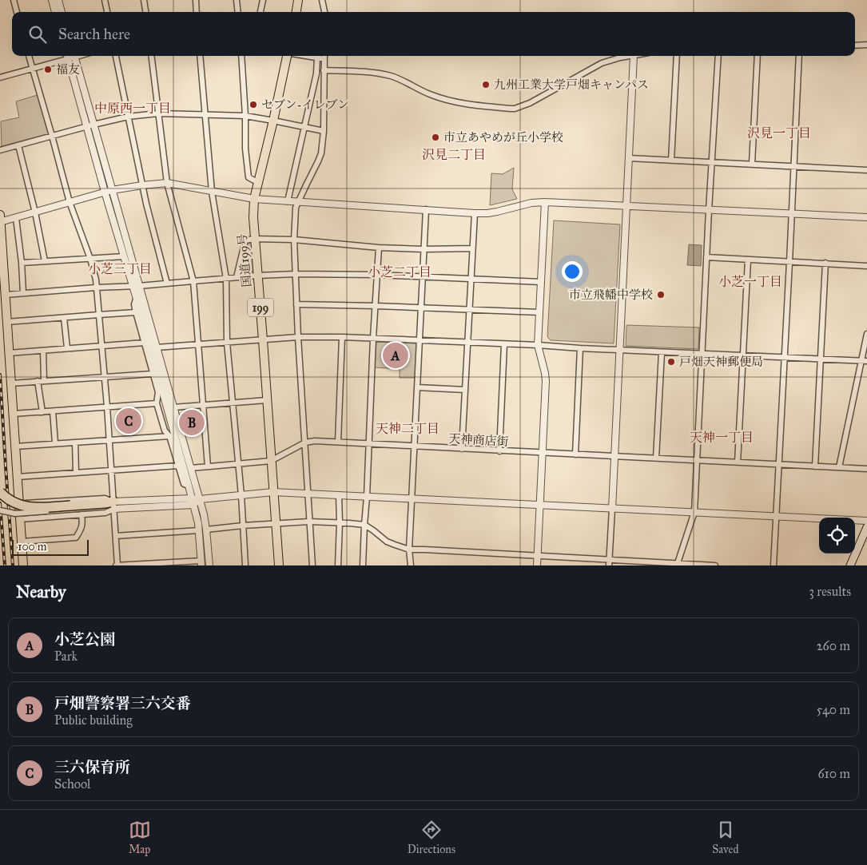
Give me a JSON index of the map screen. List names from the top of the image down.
{
  "streets": {
    "highway": ["国道199号", "199"],
    "street": ["天神商店街"]
  },
  "districts": [
    "中原西一丁目",
    "沢見一丁目",
    "沢見二丁目",
    "小芝三丁目",
    "小芝二丁目",
    "小芝一丁目",
    "天神二丁目",
    "天神一丁目"
  ],
  "places": [
    "福友",
    "九州工業大学戸畑キャンパス",
    "セブン-イレブン",
    "市立あやめが丘小学校",
    "市立飛幡中学校",
    "戸畑天神郵便局"
  ],
  "scale_bar": "100 m",
  "page": {
    "search": "Search here",
    "pins": ["A", "C", "B"],
    "scale": "100 m",
    "heading": ["Nearby", "3 results"],
    "list": [
      {
        "mark": "A",
        "name": "小芝公園",
        "note": "Park",
        "value": "260 m"
      },
      {
        "mark": "B",
        "name": "戸畑警察署三六交番",
        "note": "Public building",
        "value": "540 m"
      },
      {
        "mark": "C",
        "name": "三六保育所",
        "note": "School",
        "value": "610 m"
      }
    ],
    "nav": ["Map", "Directions", "Saved"]
  }
}
